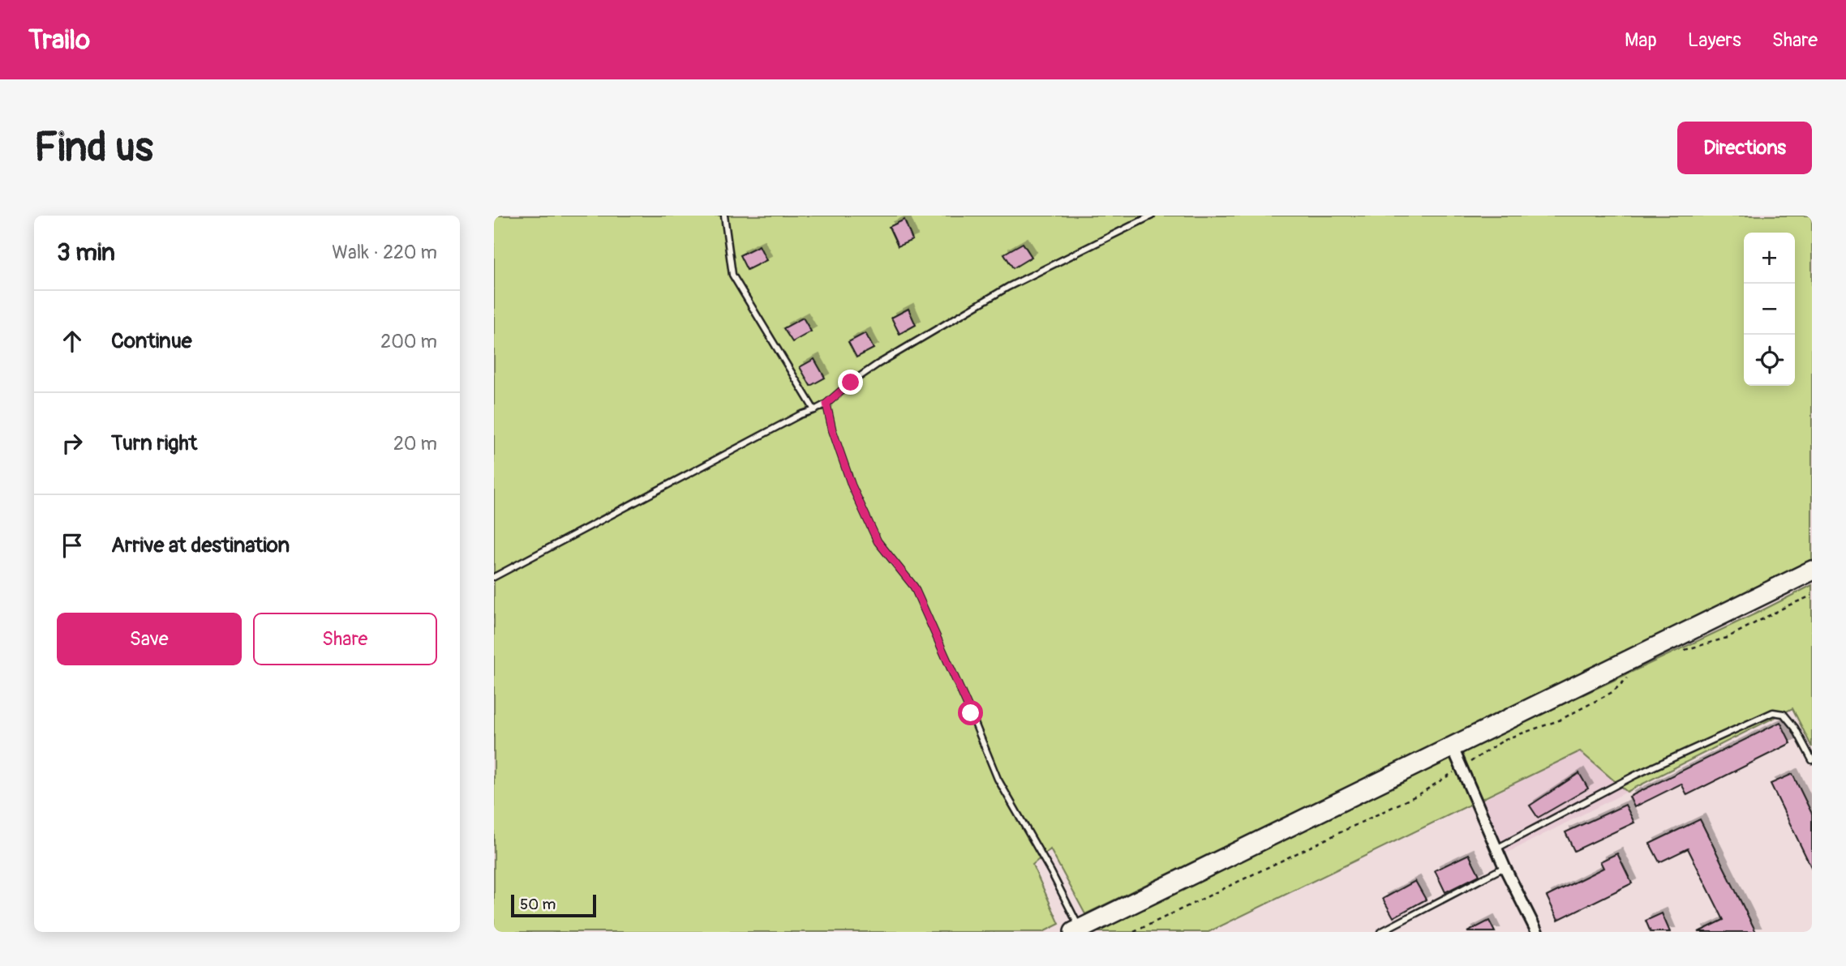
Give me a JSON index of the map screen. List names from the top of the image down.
{
  "scale_bar": "50 m",
  "page": {
    "header": "Trailo",
    "nav": ["Map", "Layers", "Share"],
    "buttons": [
      "Directions",
      ["Save", "Share"]
    ],
    "title": "Find us",
    "heading": ["3 min", "Walk · 220 m"],
    "map_buttons": ["+", "−"],
    "list": [
      ["Continue", "200 m"],
      ["Turn right", "20 m"],
      "Arrive at destination"
    ],
    "scale": "50 m"
  }
}
